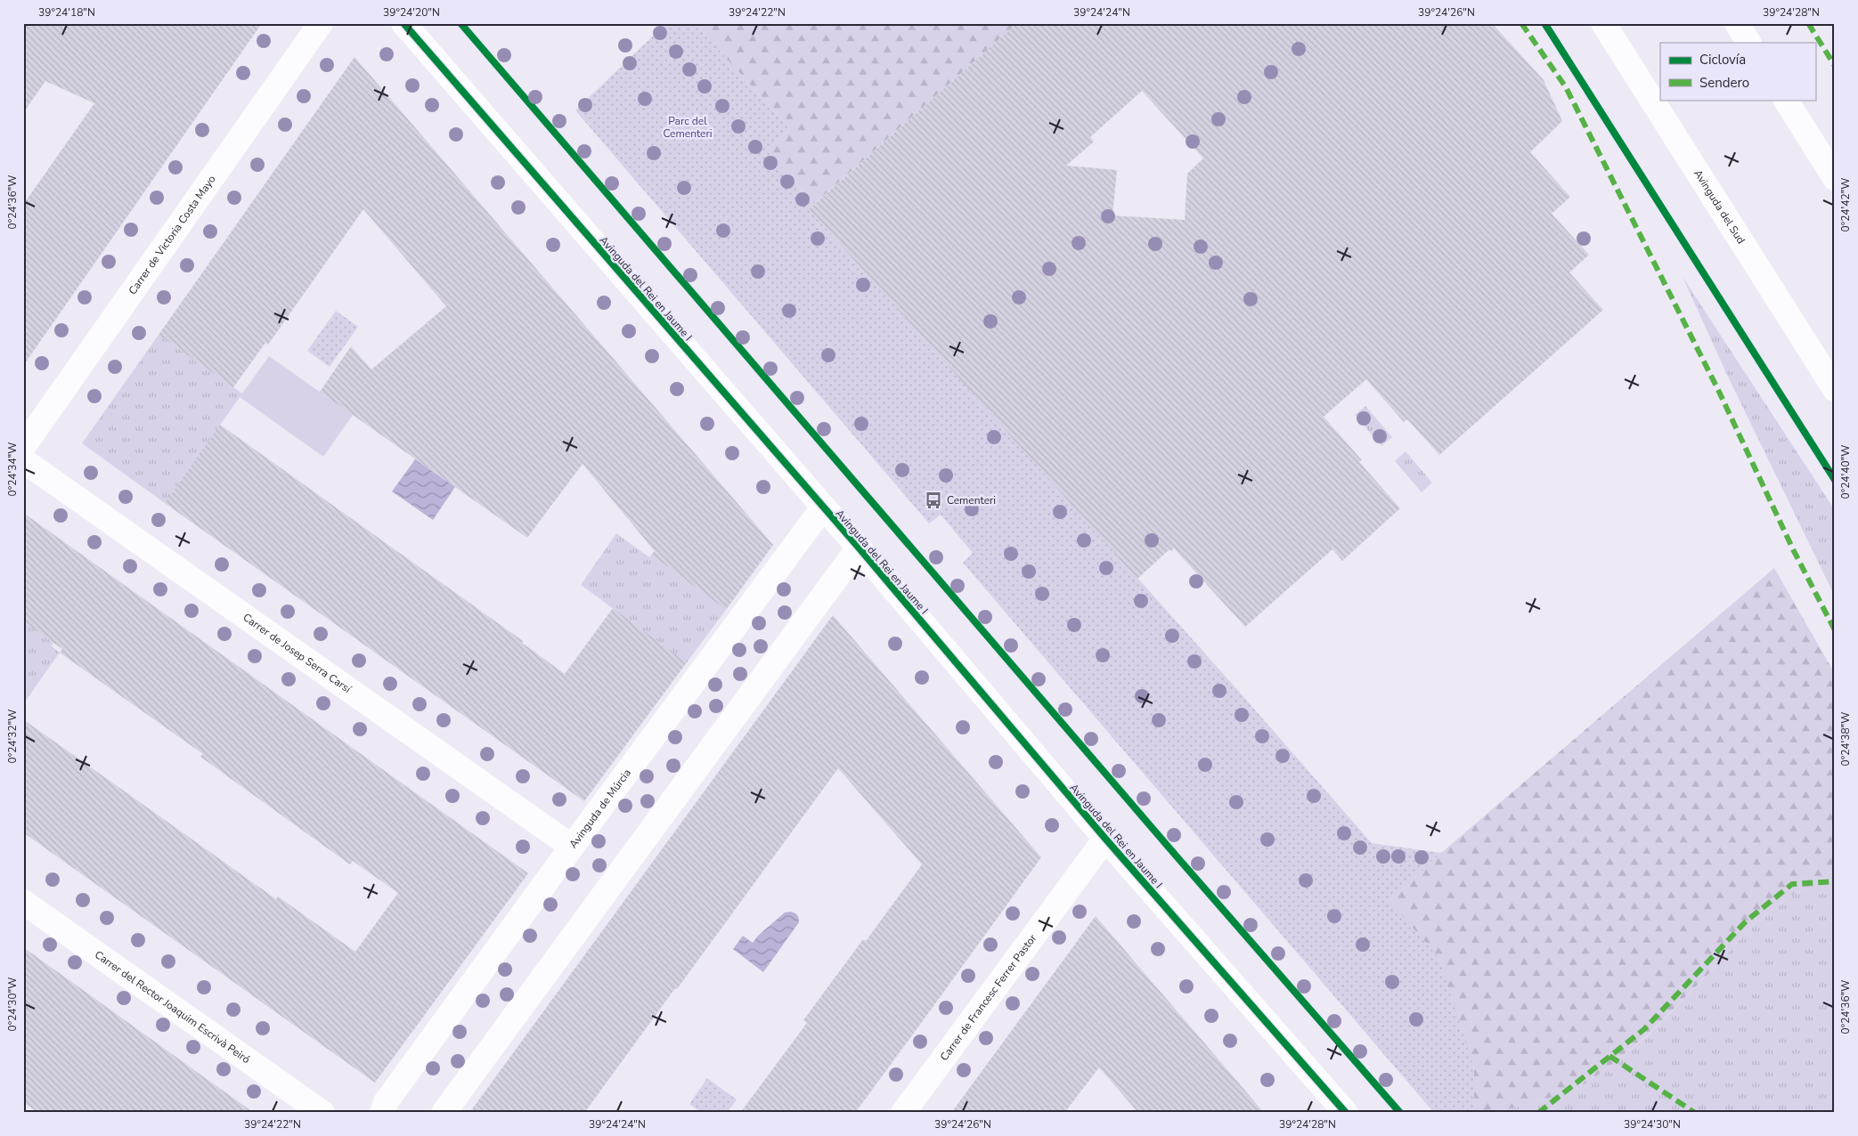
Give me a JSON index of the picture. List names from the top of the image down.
{
  "streets": {
    "street": [
      "Avinguda del Sud",
      "Carrer de Victoria Costa Mayo",
      "Avinguda del Rei en Jaume I",
      "Carrer de Josep Serra Carsí",
      "Avinguda de Múrcia",
      "Carrer de Francesc Ferrer Pastor",
      "Carrer del Rector Joaquim Escrivà Peiró"
    ]
  },
  "crossings": [
    ["Avinguda del Rei en Jaume I", "Avinguda de Múrcia"],
    ["Avinguda del Rei en Jaume I", "Carrer de Francesc Ferrer Pastor"],
    ["Carrer de Josep Serra Carsí", "Avinguda de Múrcia"]
  ],
  "parks": ["Parc del Cementeri"],
  "places": {
    "bus stop": ["Cementeri"]
  },
  "legend": ["Ciclovía", "Sendero"],
  "coordinates": [
    "39°24'18\"N",
    "39°24'20\"N",
    "39°24'22\"N",
    "39°24'24\"N",
    "39°24'26\"N",
    "39°24'28\"N",
    "0°24'36\"W",
    "0°24'42\"W",
    "0°24'34\"W",
    "0°24'40\"W",
    "0°24'32\"W",
    "0°24'38\"W",
    "0°24'30\"W",
    "39°24'30\"N"
  ]
}
